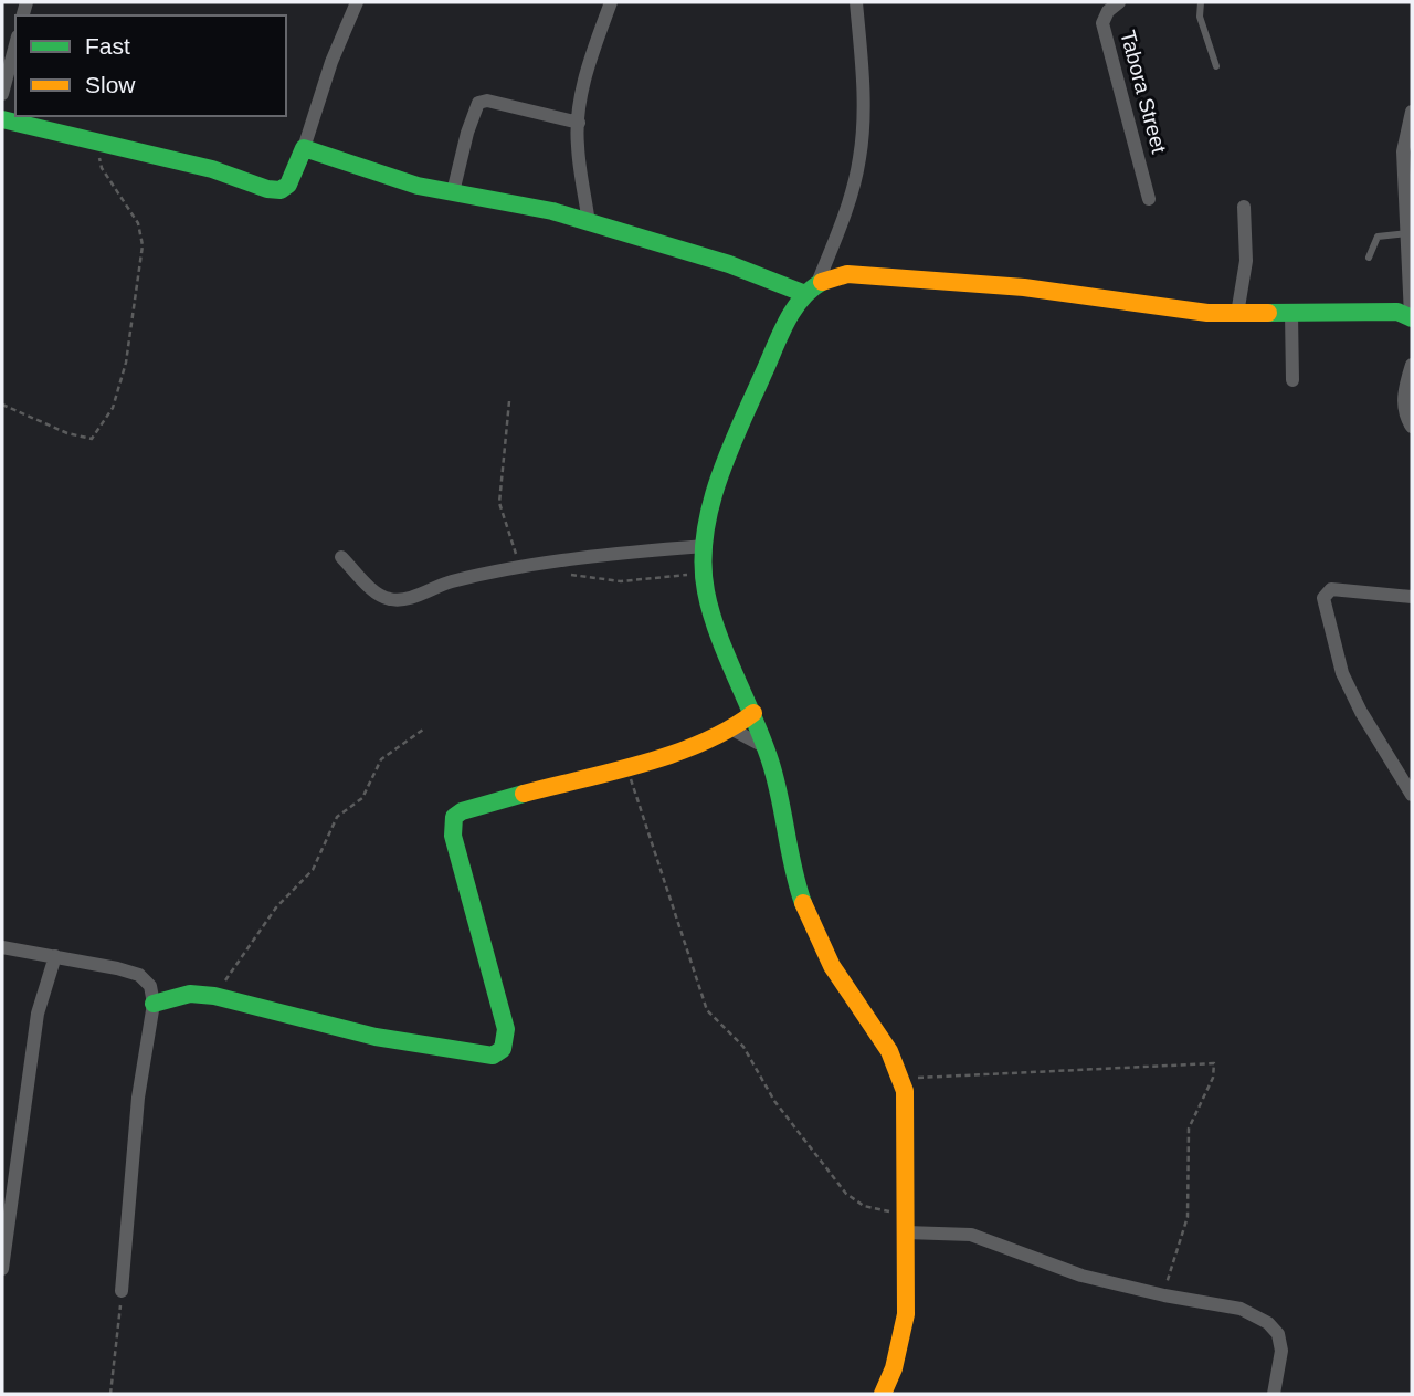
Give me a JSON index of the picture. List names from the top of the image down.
{
  "streets": {
    "street": ["Tabora Street"]
  },
  "legend": ["Fast", "Slow"]
}
